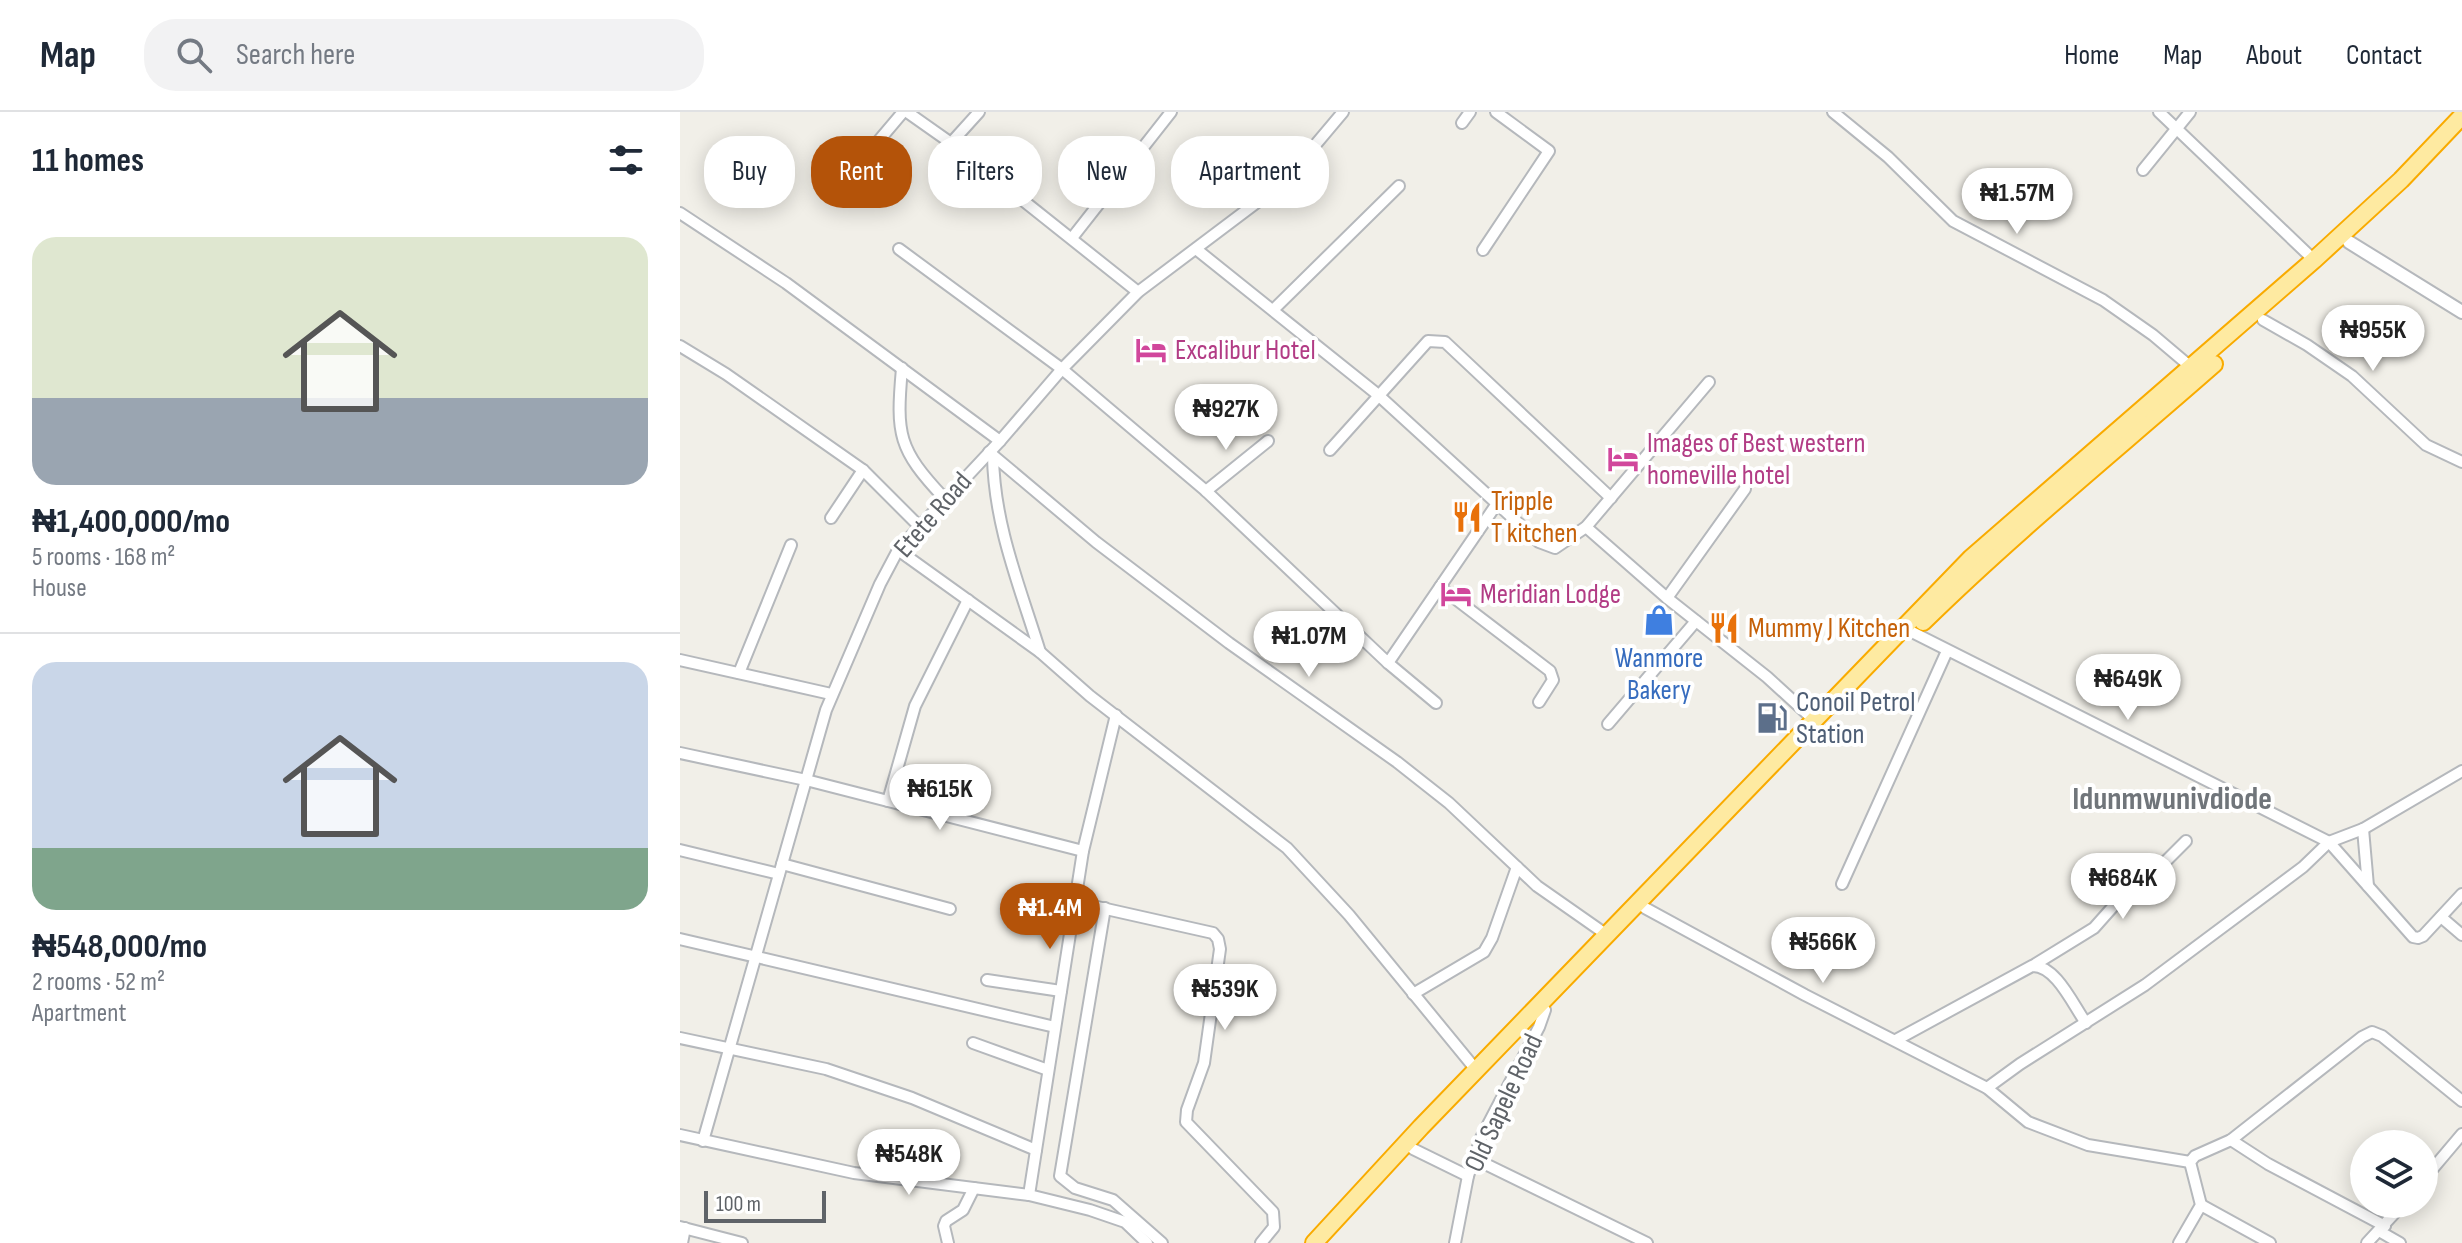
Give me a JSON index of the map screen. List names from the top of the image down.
{
  "streets": {
    "street": ["Etete Road", "Old Sapele Road"]
  },
  "districts": ["Idunmwunivdiode"],
  "places": {
    "hotel": ["Excalibur Hotel", "Images of Best western homeville hotel", "Meridian Lodge"],
    "restaurant": ["Tripple T kitchen", "Mummy J Kitchen"],
    "shop": ["Wanmore Bakery"],
    "fuel station": ["Conoil Petrol Station"]
  },
  "scale_bar": "100 m",
  "page": {
    "header": "Map",
    "search": "Search here",
    "nav": [
      "Home",
      "Map",
      "About",
      "Contact"
    ],
    "heading": "11 homes",
    "chip": [
      "Buy",
      "Rent",
      "Filters",
      "New",
      "Apartment"
    ],
    "price": [
      "₦1.57M",
      "₦955K",
      "₦927K",
      "₦1.07M",
      "₦649K",
      "₦615K",
      "₦684K",
      "₦1.4M",
      "₦566K",
      "₦539K",
      "₦548K"
    ],
    "list": [
      {
        "name": "₦1,400,000/mo",
        "note": "5 rooms · 168 m² · House"
      },
      {
        "name": "₦548,000/mo",
        "note": "2 rooms · 52 m² · Apartment"
      }
    ],
    "scale": "100 m"
  }
}
